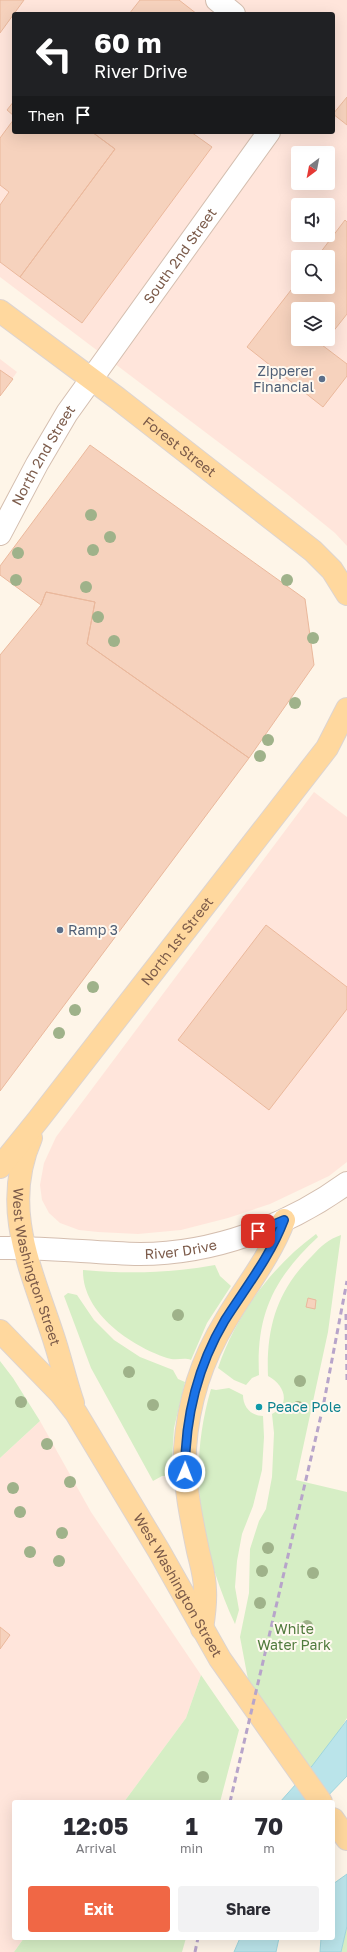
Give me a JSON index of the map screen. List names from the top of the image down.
{
  "streets": {
    "main road": ["Forest Street", "North 1st Street", "West Washington Street"],
    "street": ["South 2nd Street", "North 2nd Street", "River Drive"]
  },
  "crossings": [
    ["South 2nd Street", "Forest Street"],
    ["South 2nd Street", "North 2nd Street"],
    ["Forest Street", "North 2nd Street"],
    ["North 1st Street", "West Washington Street"],
    ["River Drive", "West Washington Street"]
  ],
  "parks": ["White Water Park"],
  "places": ["Zipperer Financial", "Ramp 3", "Peace Pole"],
  "north": "bottom left",
  "page": {
    "turn": ["60 m", "River Drive"],
    "then": "Then",
    "eta": [
      "12:05",
      "Arrival",
      "1",
      "min",
      "70",
      "m"
    ],
    "buttons": ["Exit", "Share"]
  }
}
